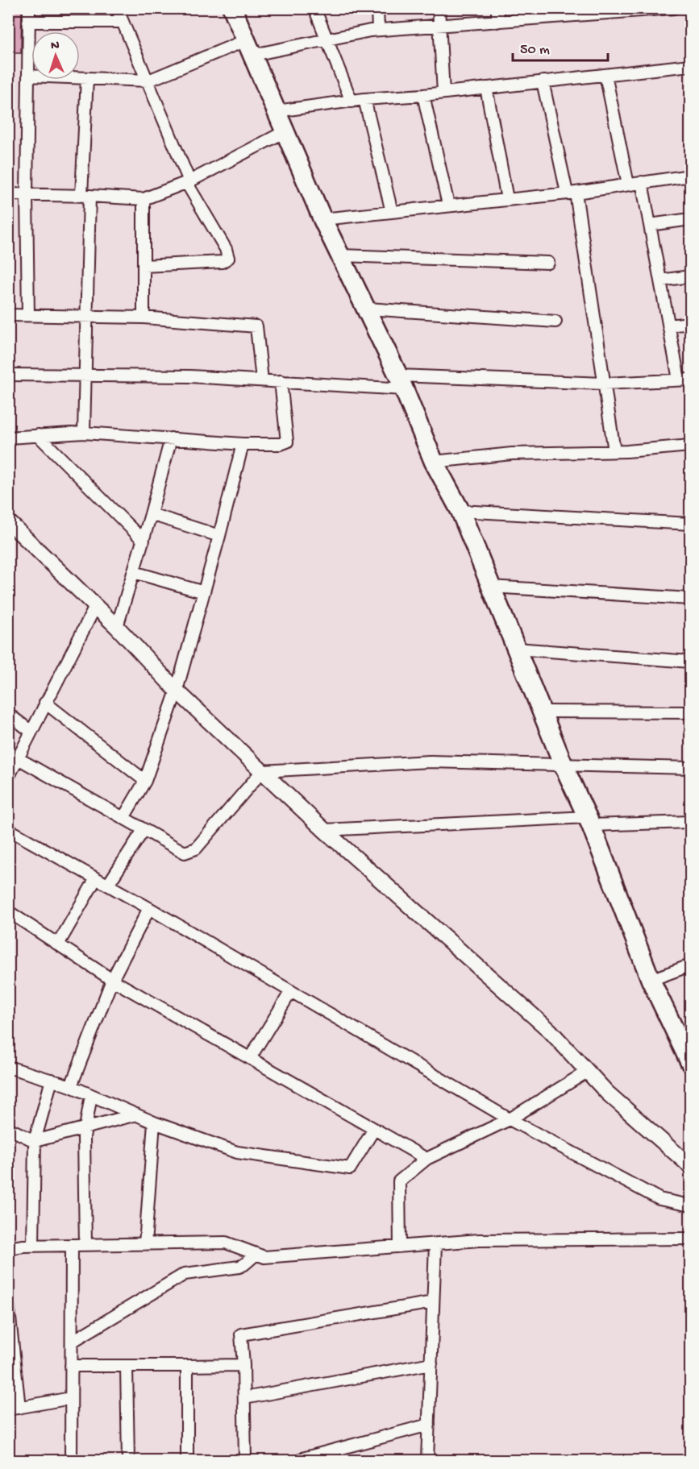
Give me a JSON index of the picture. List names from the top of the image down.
{
  "scale_bar": "50 m",
  "north": "top"
}
